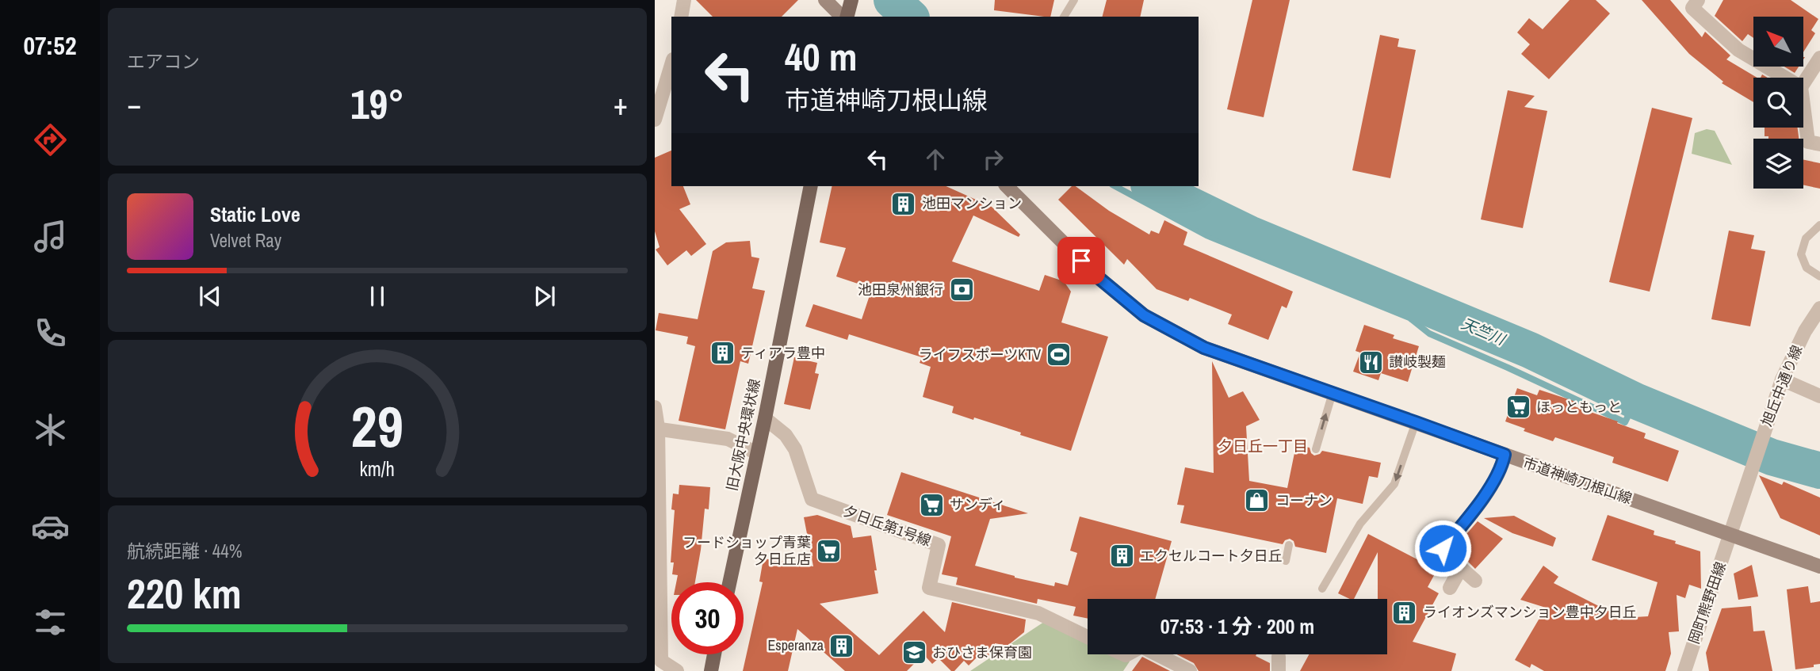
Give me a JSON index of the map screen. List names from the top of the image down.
{
  "streets": {
    "main road": ["旧大阪中央環状線"],
    "street": [
      "旭丘中通り線",
      "市道神崎刀根山線",
      "夕日丘第1号線",
      "岡町熊野田線"
    ]
  },
  "crossings": [
    ["旭丘中通り線", "市道神崎刀根山線"],
    ["旭丘中通り線", "岡町熊野田線"],
    ["旧大阪中央環状線", "夕日丘第1号線"],
    ["市道神崎刀根山線", "岡町熊野田線"]
  ],
  "districts": ["夕日丘一丁目"],
  "water": ["天竺川"],
  "places": {
    "building": [
      "池田マンション",
      "ティアラ豊中",
      "エクセルコート夕日丘",
      "ライオンズマンション豊中夕日丘",
      "Esperanza"
    ],
    "bank": ["池田泉州銀行"],
    "sports": ["ライフスポーツKTV"],
    "restaurant": ["讃岐製麺"],
    "supermarket": ["ほっともっと", "サンディ", "フードショップ青葉 夕日丘店"],
    "shop": ["コーナン"],
    "school or university": ["おひさま保育園"]
  },
  "north": "top left",
  "page": {
    "tabs": "07:52",
    "tile": [
      "エアコン",
      ["航続距離 · 44%", "220 km"]
    ],
    "turn": ["40 m", "市道神崎刀根山線"],
    "heat": ["−", "19°", "+"],
    "song": ["Static Love", "Velvet Ray"],
    "limit": "30",
    "trip": "07:53 · 1 分 · 200 m",
    "gauge": ["29", "km/h"]
  }
}
